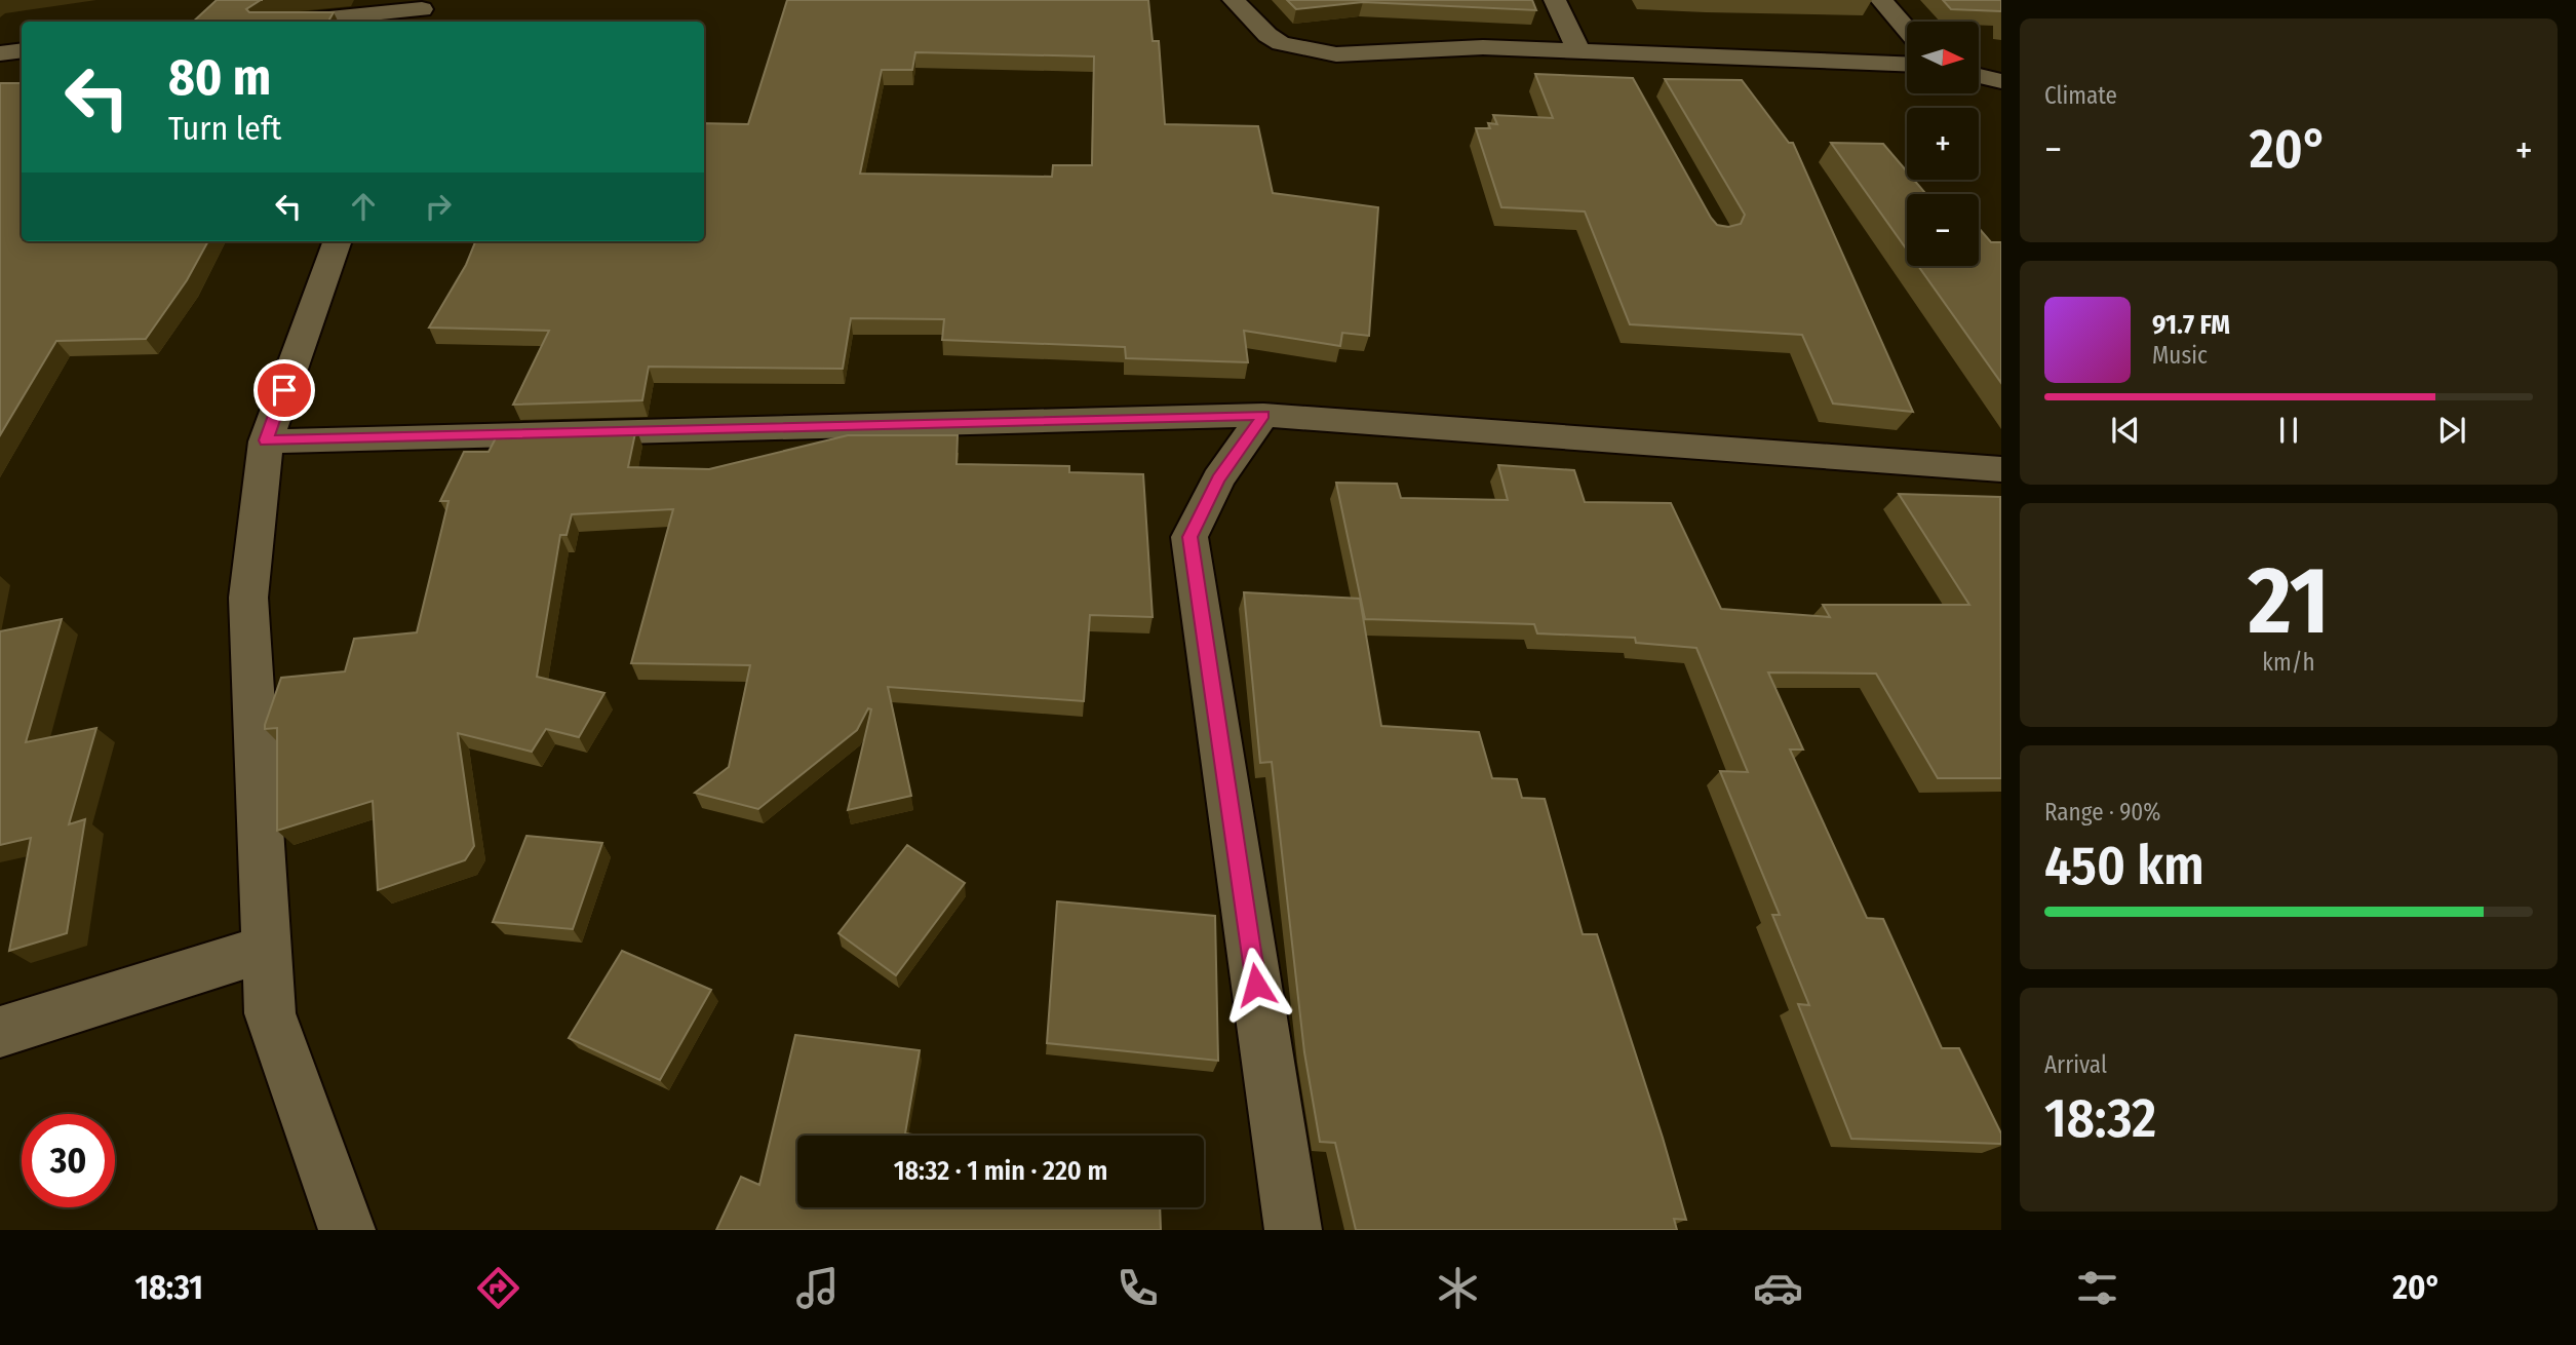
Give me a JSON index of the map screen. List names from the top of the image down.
{
  "north": "right",
  "page": {
    "tile": [
      "Climate",
      ["21", "km/h"],
      ["Range · 90%", "450 km"],
      ["Arrival", "18:32"]
    ],
    "map_buttons": ["+", "−"],
    "turn": ["80 m", "Turn left"],
    "heat": ["−", "20°", "+"],
    "song": ["91.7 FM", "Music"],
    "limit": "30",
    "trip": "18:32 · 1 min · 220 m",
    "tabs": ["18:31", "20°"]
  }
}
